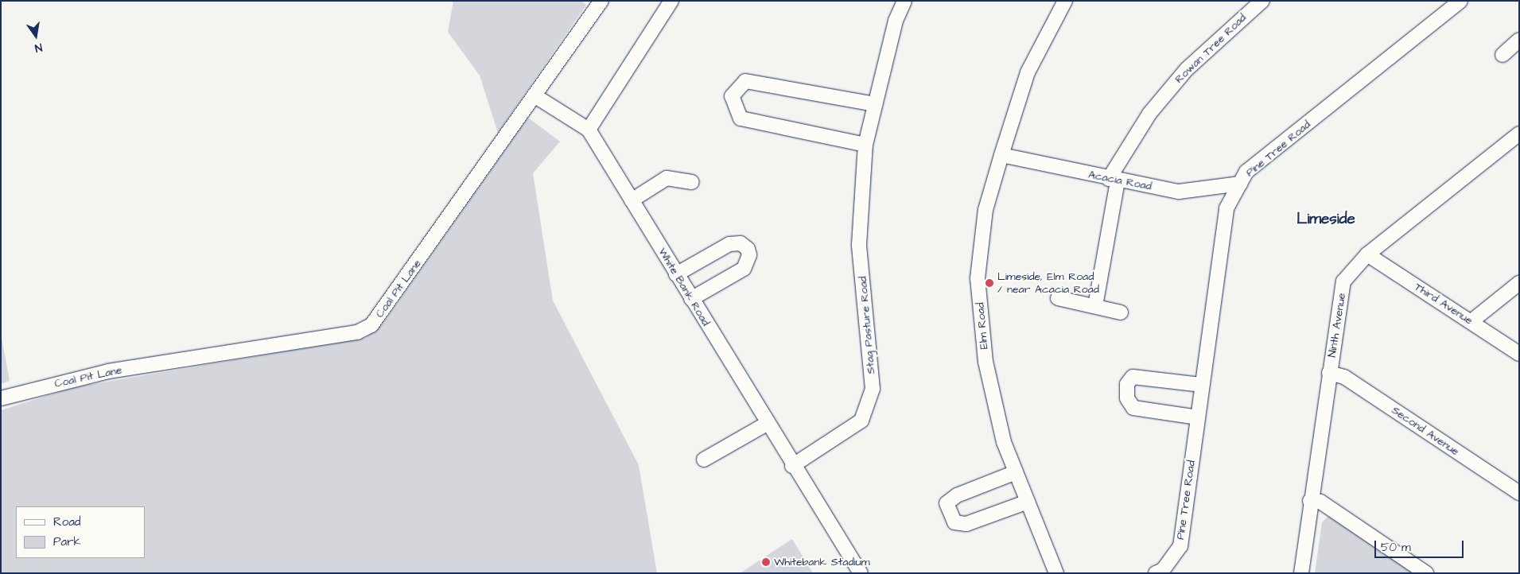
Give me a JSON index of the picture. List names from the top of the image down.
{
  "streets": {
    "street": [
      "Rowan Tree Road",
      "Pine Tree Road",
      "Acacia Road",
      "White Bank Road",
      "Coal Pit Lane",
      "Third Avenue",
      "Stag Pasture Road",
      "Ninth Avenue",
      "Elm Road",
      "Second Avenue"
    ]
  },
  "crossings": [
    ["Rowan Tree Road", "Acacia Road"],
    ["Pine Tree Road", "Acacia Road"],
    ["Acacia Road", "Elm Road"],
    ["White Bank Road", "Stag Pasture Road"],
    ["Third Avenue", "Ninth Avenue"],
    ["Ninth Avenue", "Second Avenue"]
  ],
  "districts": ["Limeside"],
  "places": ["Limeside, Elm Road / near Acacia Road", "Whitebank Stadium"],
  "legend": ["Road", "Park"],
  "scale_bar": "50 m",
  "north": "bottom"
}
